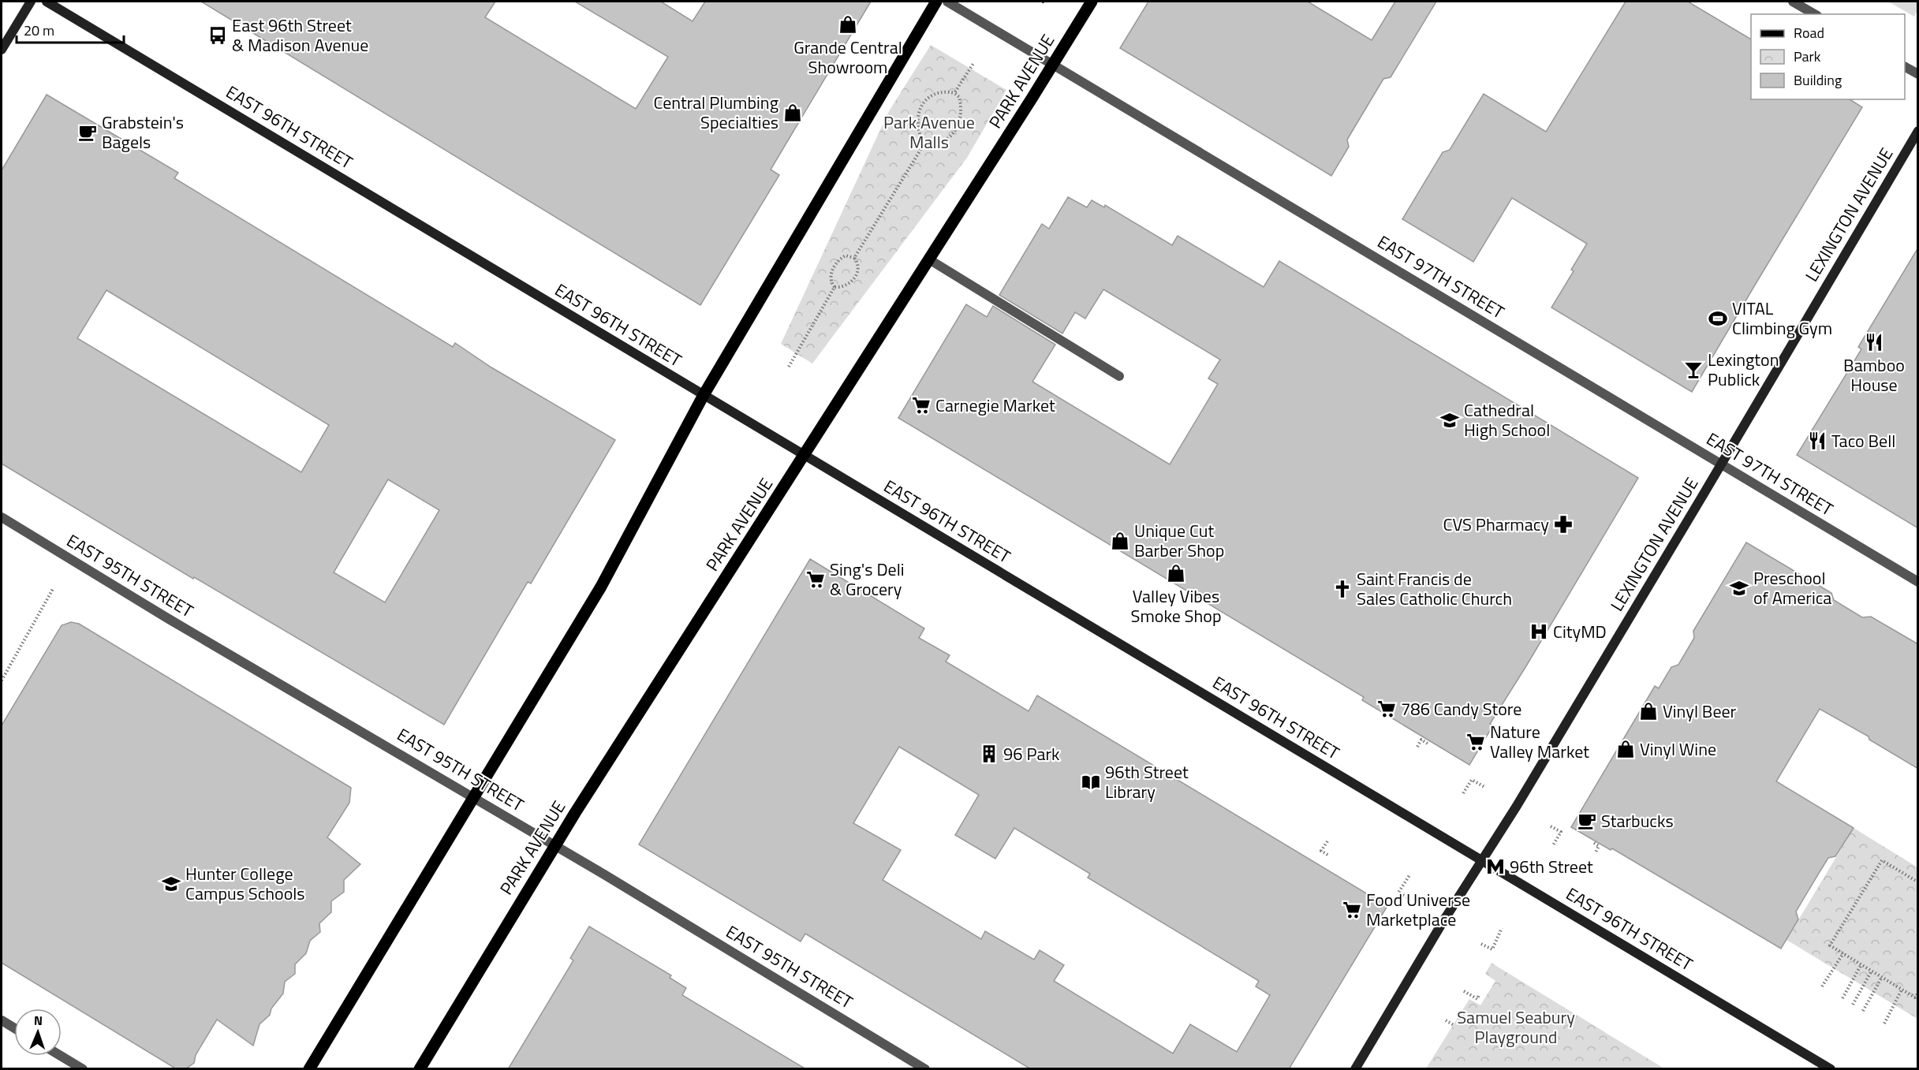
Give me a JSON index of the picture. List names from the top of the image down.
{
  "streets": {
    "main road": ["PARK AVENUE", "EAST 96TH STREET", "LEXINGTON AVENUE"],
    "street": ["EAST 97TH STREET", "EAST 95TH STREET"]
  },
  "crossings": [
    ["PARK AVENUE", "EAST 96TH STREET"],
    ["PARK AVENUE", "EAST 97TH STREET"],
    ["PARK AVENUE", "EAST 95TH STREET"],
    ["EAST 96TH STREET", "LEXINGTON AVENUE"],
    ["LEXINGTON AVENUE", "EAST 97TH STREET"]
  ],
  "parks": ["Park Avenue Malls", "Samuel Seabury Playground"],
  "places": {
    "shop": [
      "Grande Central Showroom",
      "Central Plumbing Specialties",
      "Unique Cut Barber Shop",
      "Valley Vibes Smoke Shop",
      "Vinyl Beer",
      "Vinyl Wine"
    ],
    "bus stop": ["East 96th Street & Madison Avenue"],
    "cafe": ["Grabstein's Bagels", "Starbucks"],
    "sports": ["VITAL Climbing Gym"],
    "restaurant": ["Bamboo House", "Taco Bell"],
    "bar": ["Lexington Publick"],
    "supermarket": [
      "Carnegie Market",
      "Sing's Deli & Grocery",
      "786 Candy Store",
      "Nature Valley Market",
      "Food Universe Marketplace"
    ],
    "school or university": ["Cathedral High School", "Preschool of America", "Hunter College Campus Schools"],
    "pharmacy": ["CVS Pharmacy"],
    "church": ["Saint Francis de Sales Catholic Church"],
    "hospital": ["CityMD"],
    "building": ["96 Park"],
    "library": ["96th Street Library"],
    "metro station": ["96th Street"]
  },
  "legend": ["Road", "Park", "Building"],
  "scale_bar": "20 m",
  "north": "top"
}
